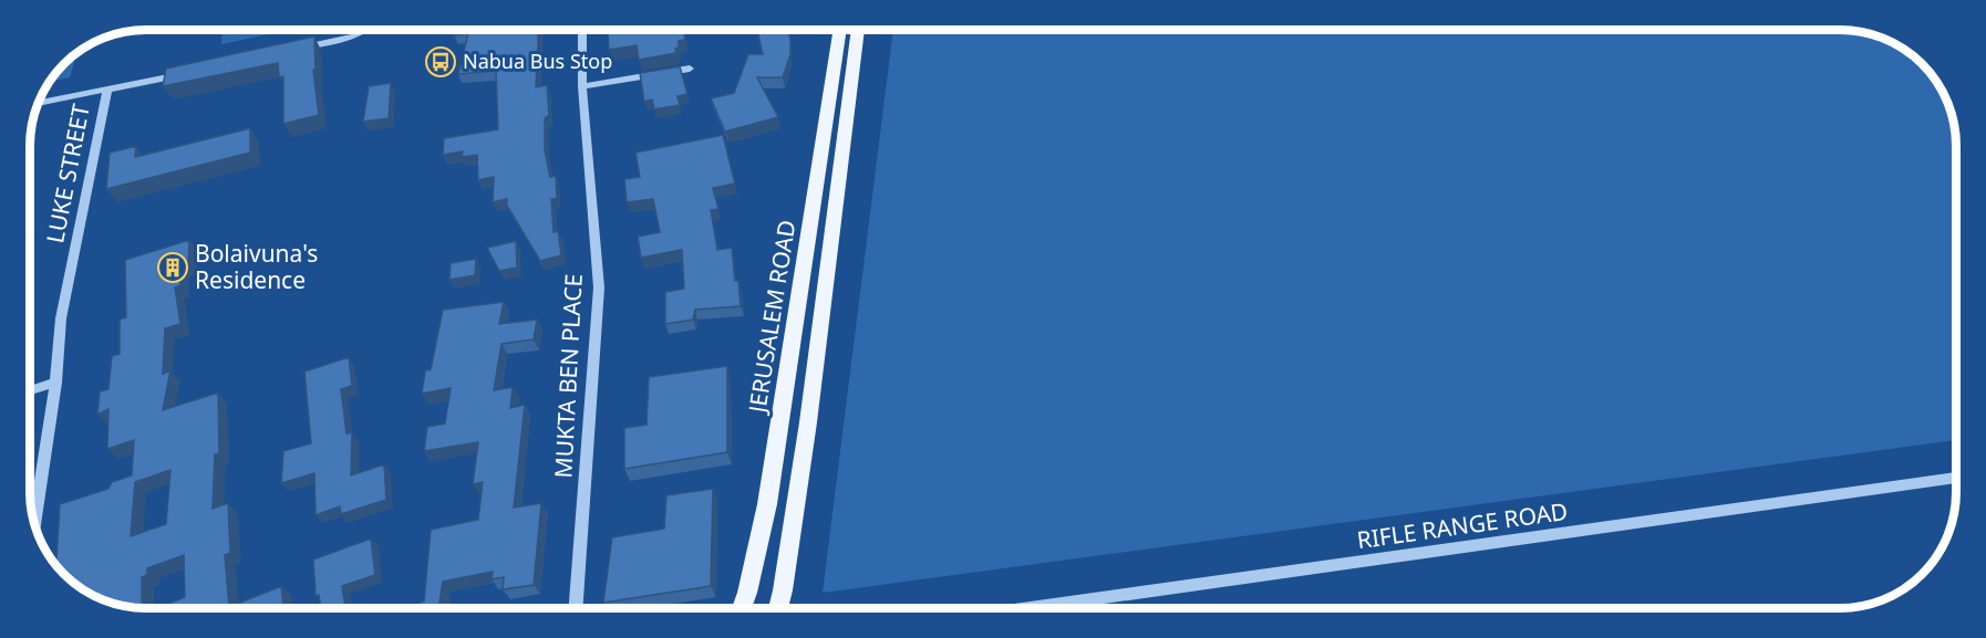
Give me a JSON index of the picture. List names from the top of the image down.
{
  "streets": {
    "main road": ["JERUSALEM ROAD"],
    "street": ["LUKE STREET", "MUKTA BEN PLACE", "RIFLE RANGE ROAD"]
  },
  "places": {
    "bus stop": ["Nabua Bus Stop"],
    "building": ["Bolaivuna's Residence"]
  }
}
